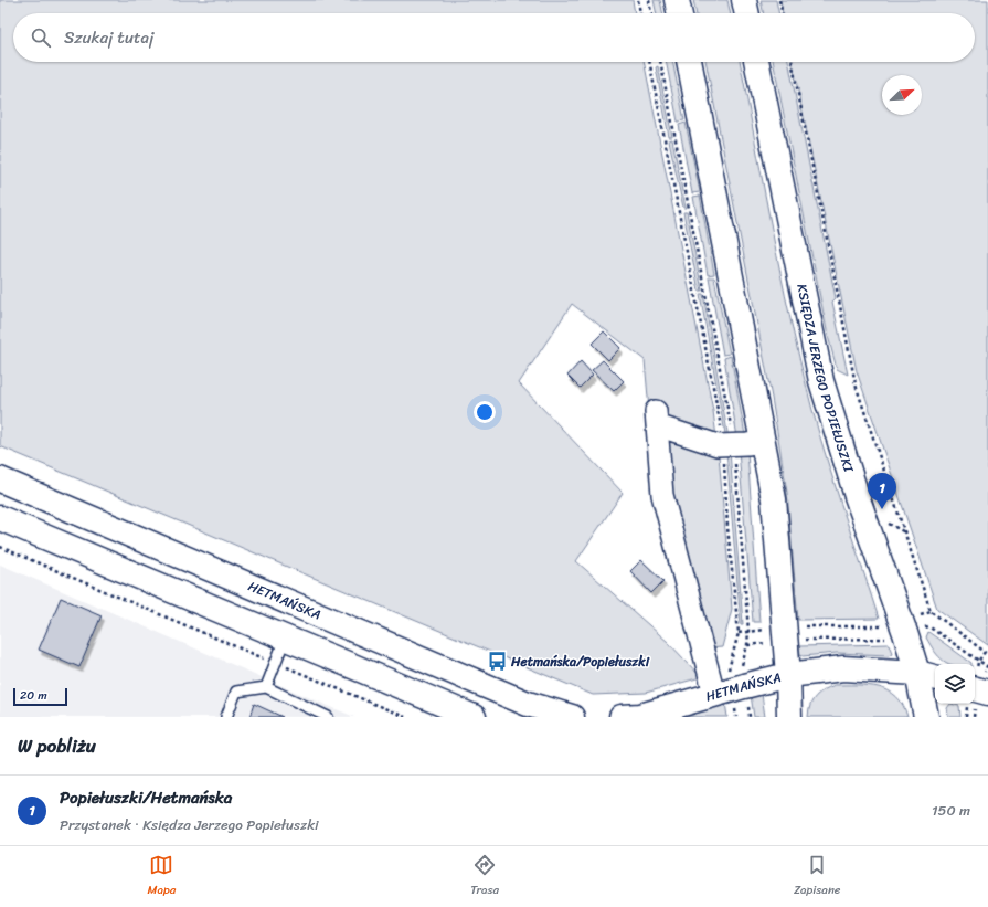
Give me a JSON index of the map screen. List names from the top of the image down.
{
  "streets": {
    "main road": ["KSIĘDZA JERZEGO POPIEŁUSZKI", "HETMAŃSKA"]
  },
  "crossings": [
    ["KSIĘDZA JERZEGO POPIEŁUSZKI", "HETMAŃSKA"]
  ],
  "places": {
    "bus stop": ["Hetmańska/Popiełuszki"]
  },
  "scale_bar": "20 m",
  "north": "top right",
  "page": {
    "search": "Szukaj tutaj",
    "pins": "1",
    "scale": "20 m",
    "heading": "W pobliżu",
    "list": [
      {
        "mark": "1",
        "name": "Popiełuszki/Hetmańska",
        "note": "Przystanek · Księdza Jerzego Popiełuszki",
        "value": "150 m"
      }
    ],
    "nav": ["Mapa", "Trasa", "Zapisane"]
  }
}
